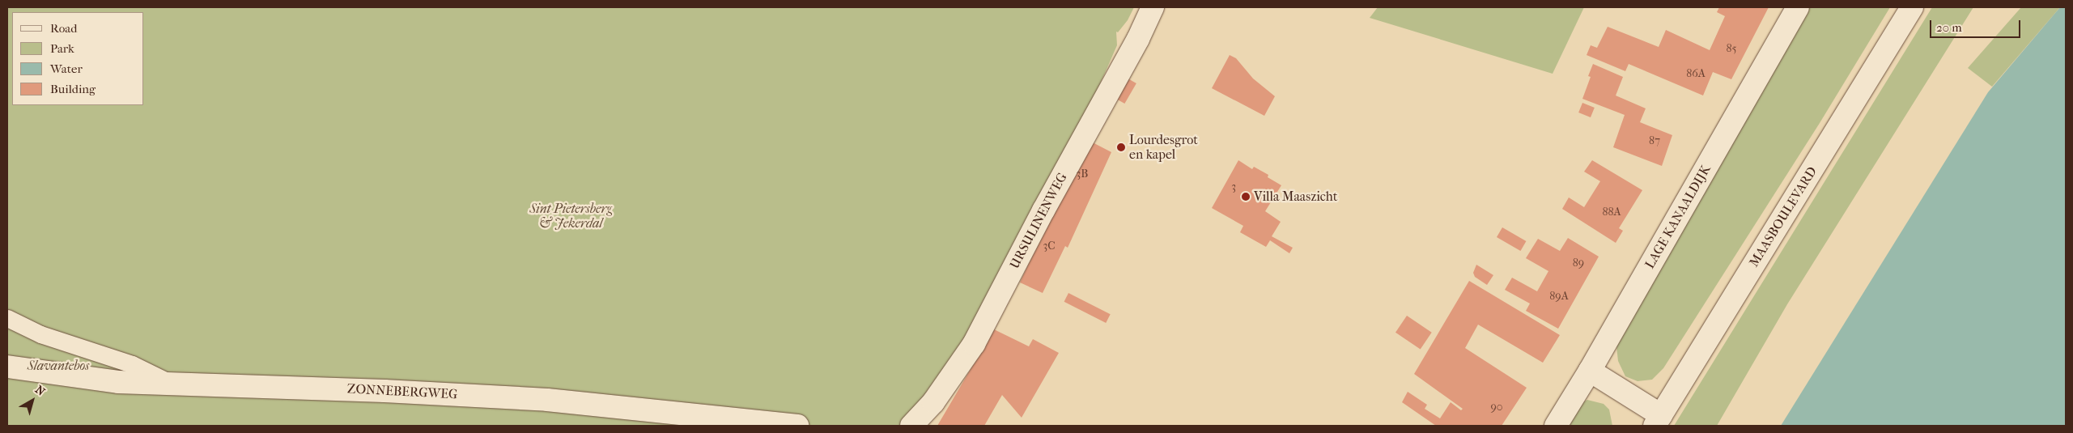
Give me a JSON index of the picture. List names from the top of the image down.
{
  "streets": {
    "street": [
      "LAGE KANAALDIJK",
      "MAASBOULEVARD",
      "URSULINENWEG",
      "ZONNEBERGWEG"
    ]
  },
  "parks": ["Sint Pietersberg & Jekerdal", "Slavantebos"],
  "places": ["Lourdesgrot en kapel", "Villa Maaszicht"],
  "house_numbers": [
    "85",
    "86A",
    "87",
    "3B",
    "3",
    "88A",
    "3C",
    "89",
    "89A",
    "90"
  ],
  "legend": [
    "Road",
    "Park",
    "Water",
    "Building"
  ],
  "scale_bar": "20 m",
  "north": "top right"
}
